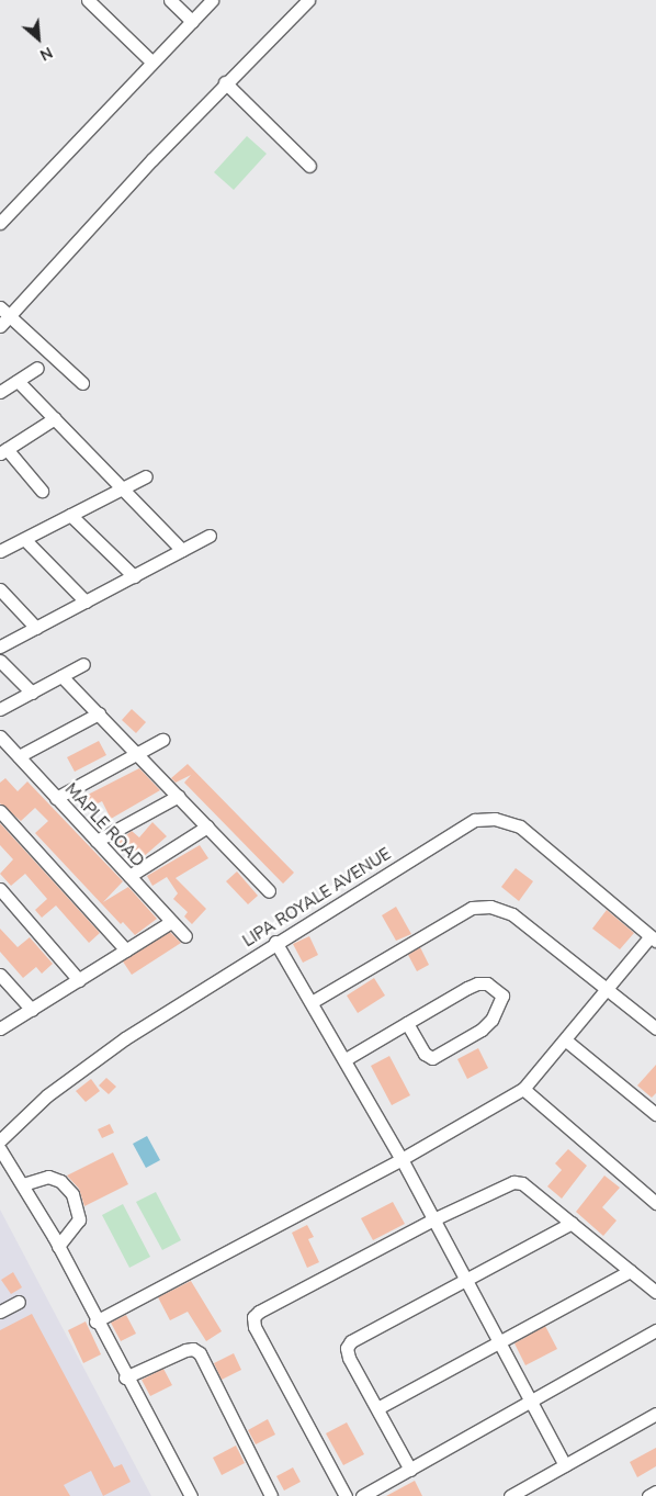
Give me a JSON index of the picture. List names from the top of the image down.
{
  "streets": {
    "street": ["MAPLE ROAD", "LIPA ROYALE AVENUE"]
  },
  "north": "bottom right"
}
